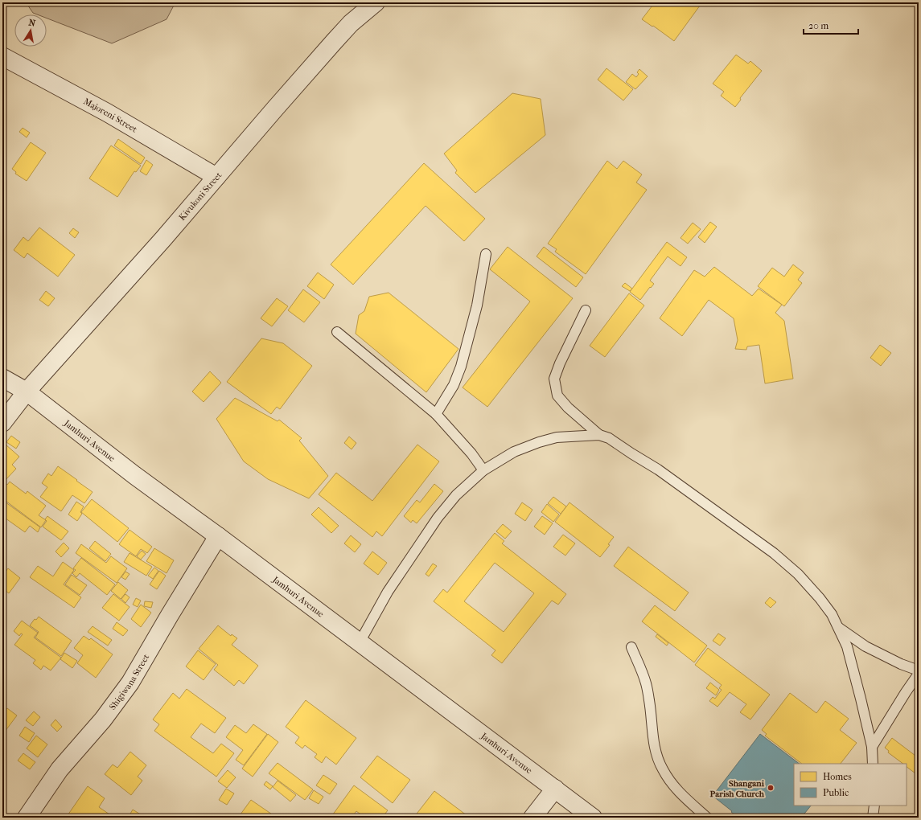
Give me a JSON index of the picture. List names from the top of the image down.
{
  "streets": {
    "street": [
      "Majoreni Street",
      "Kivukoni Street",
      "Jamhuri Avenue",
      "Shigiwana Street"
    ]
  },
  "crossings": [
    ["Majoreni Street", "Kivukoni Street"],
    ["Kivukoni Street", "Jamhuri Avenue"],
    ["Jamhuri Avenue", "Shigiwana Street"]
  ],
  "places": ["Shangani Parish Church"],
  "legend": ["Homes", "Public"],
  "scale_bar": "20 m",
  "north": "top"
}
